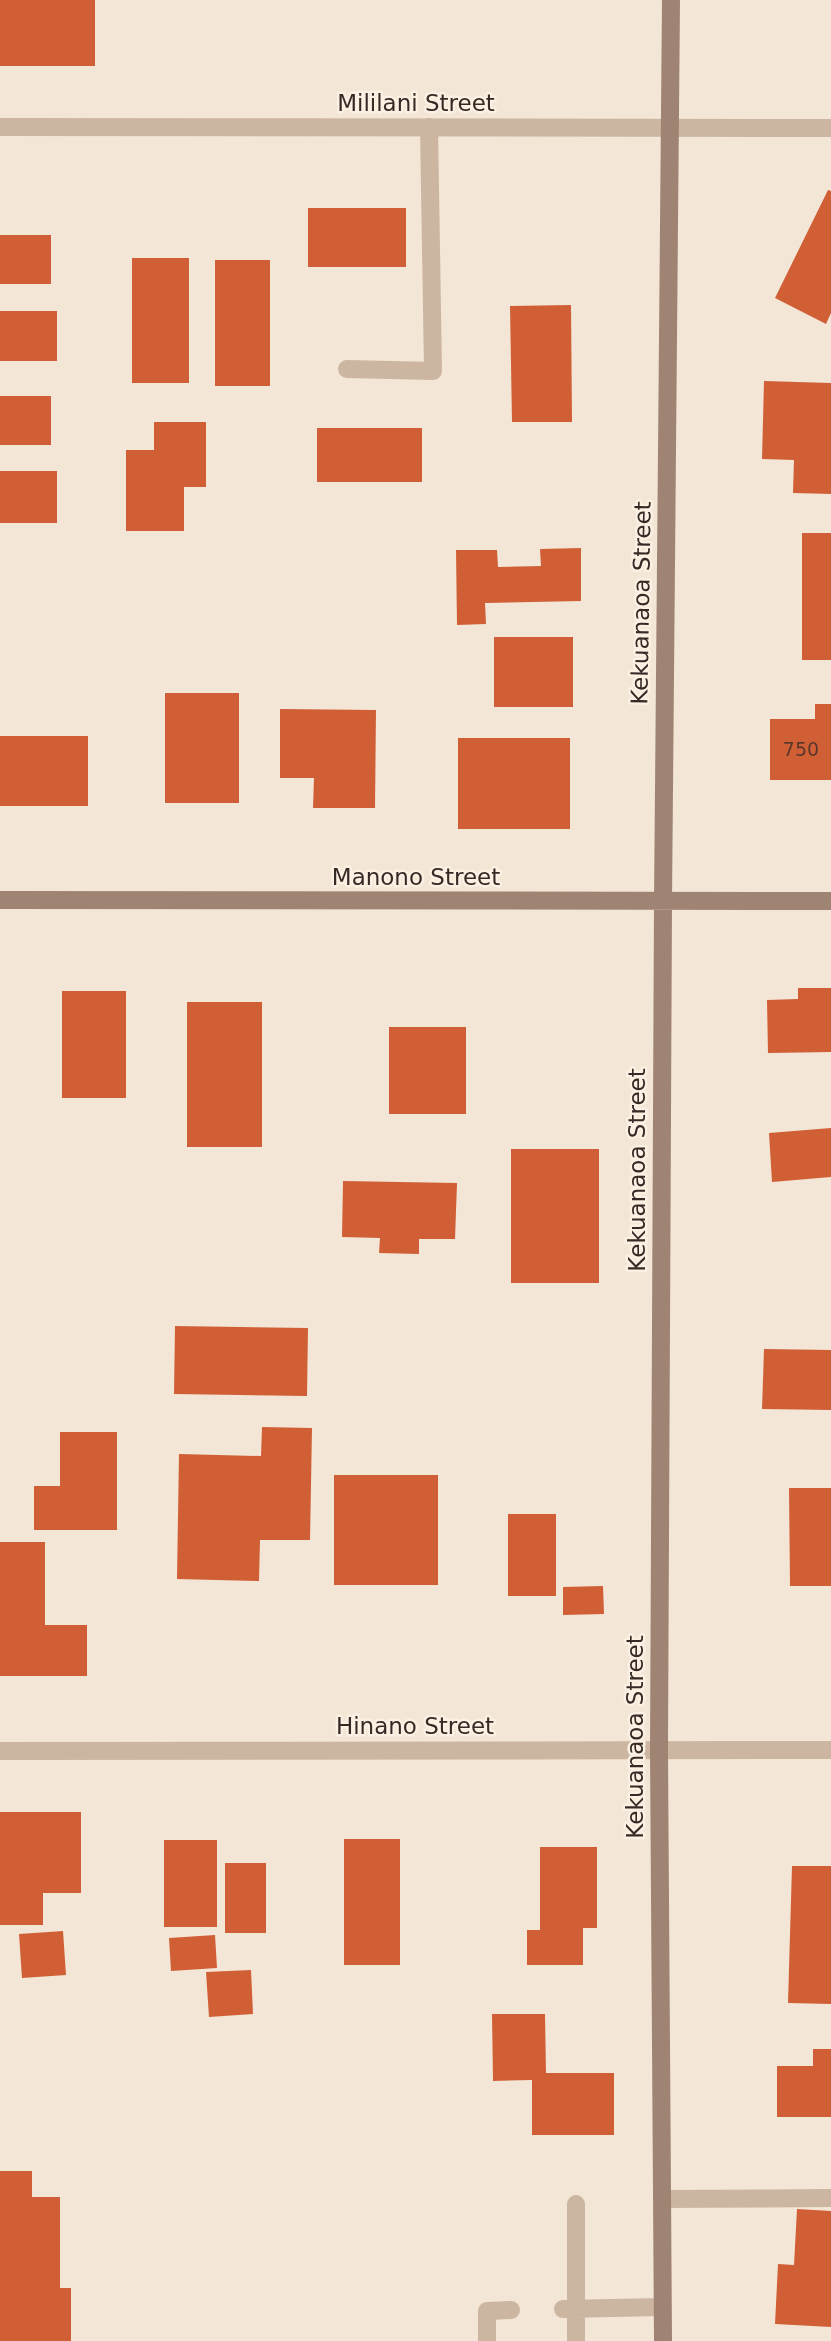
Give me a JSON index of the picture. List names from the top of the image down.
{
  "streets": {
    "street": [
      "Mililani Street",
      "Kekuanaoa Street",
      "Manono Street",
      "Hinano Street"
    ]
  },
  "crossings": [
    ["Mililani Street", "Kekuanaoa Street"],
    ["Kekuanaoa Street", "Manono Street"],
    ["Kekuanaoa Street", "Hinano Street"]
  ],
  "house_numbers": ["750"]
}
